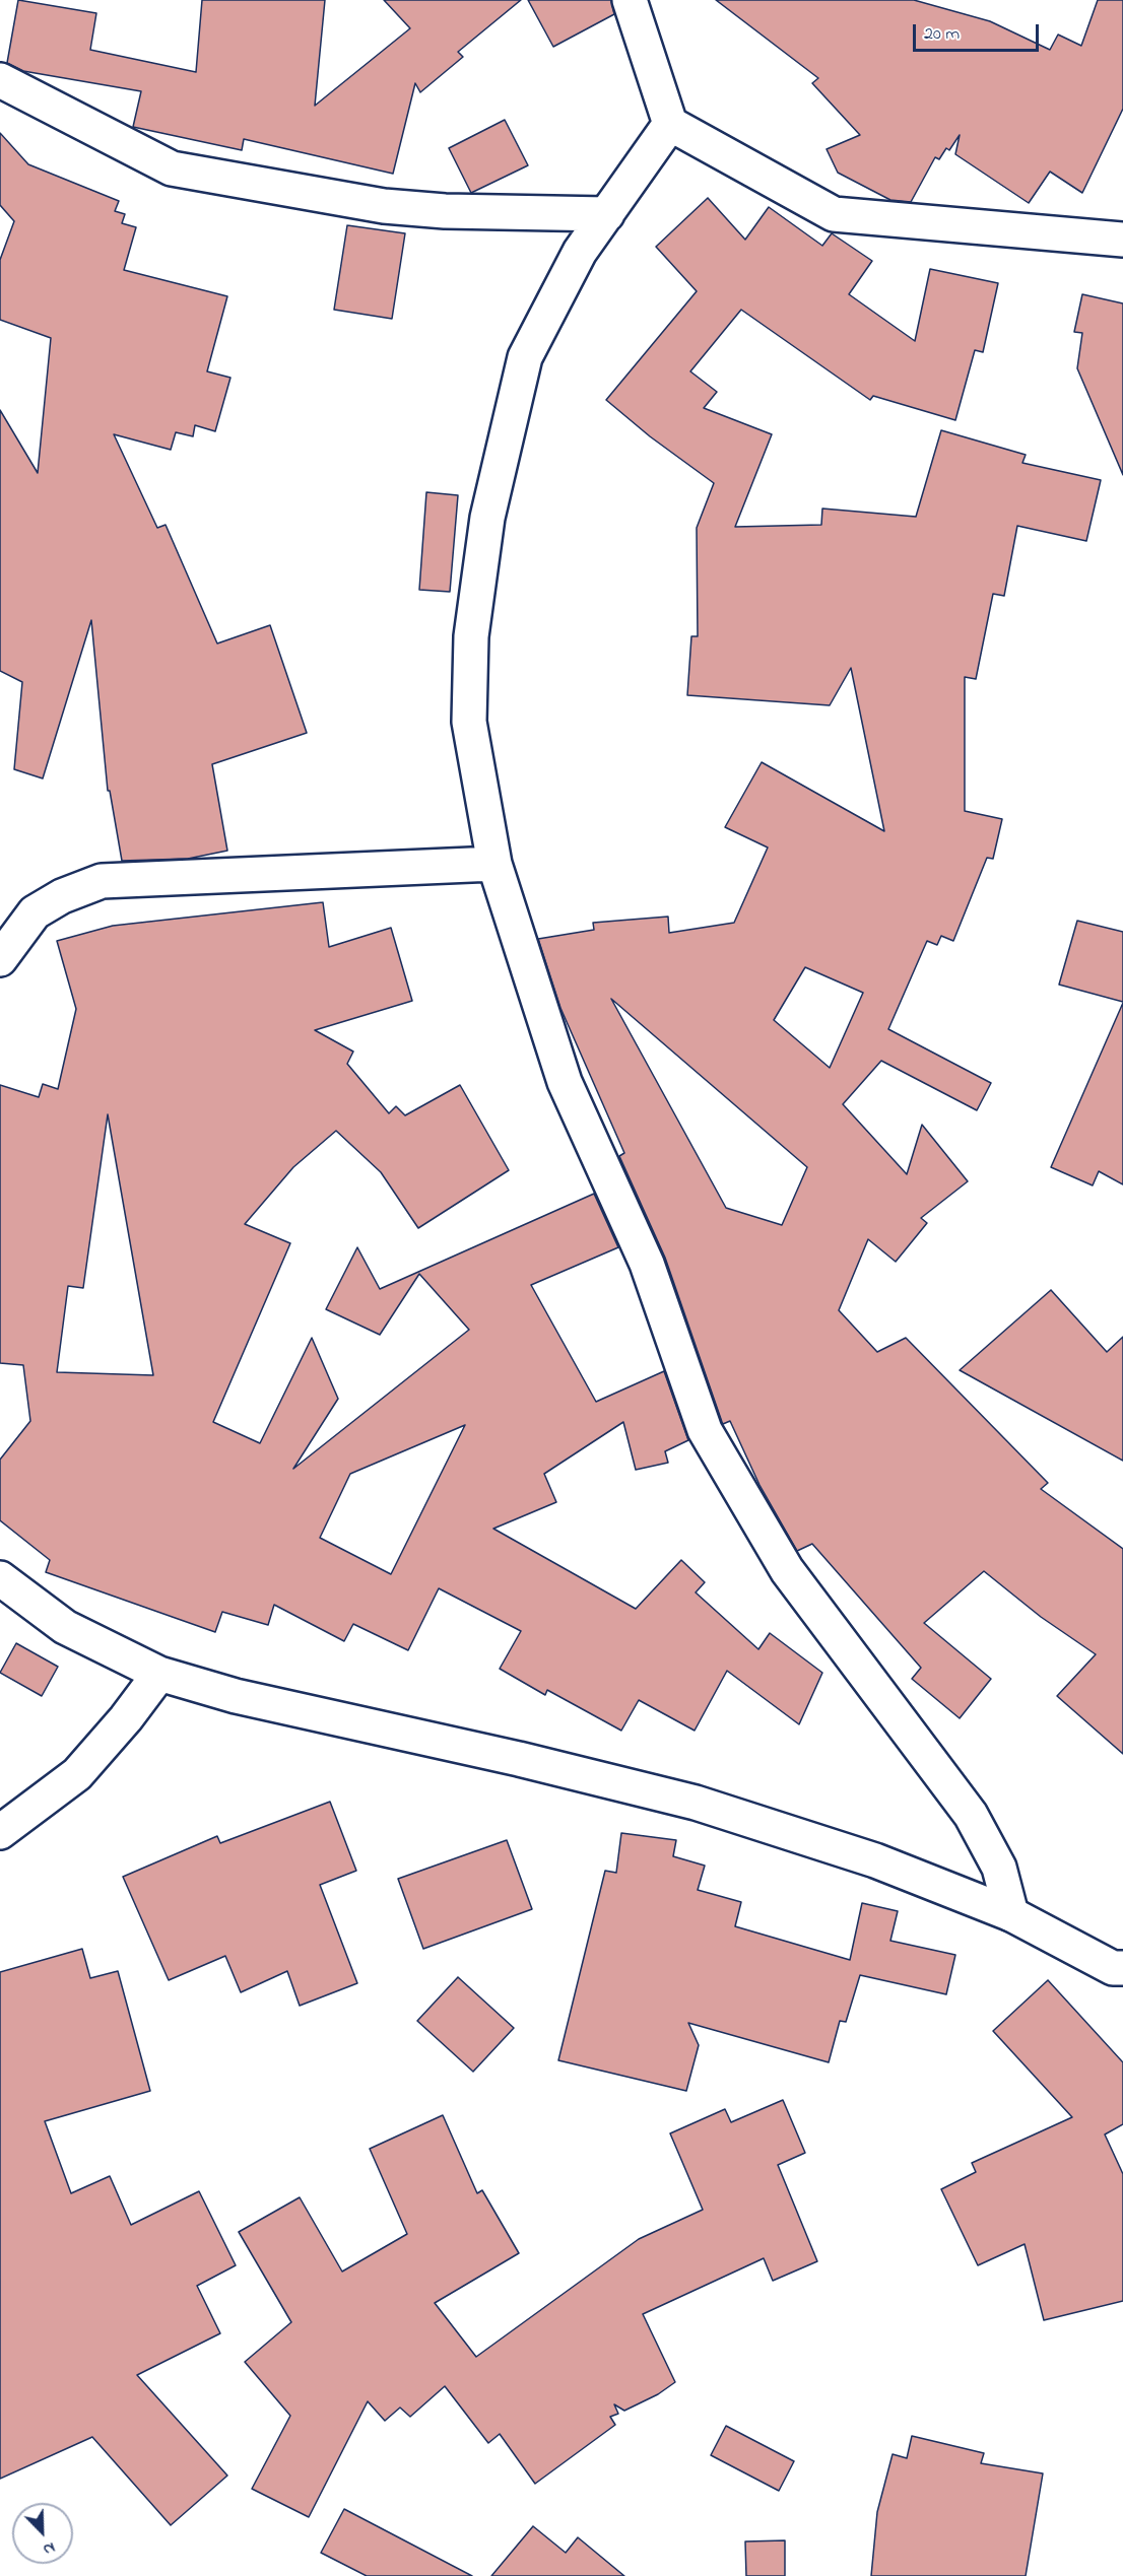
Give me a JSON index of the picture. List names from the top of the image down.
{
  "scale_bar": "20 m",
  "north": "bottom right"
}
